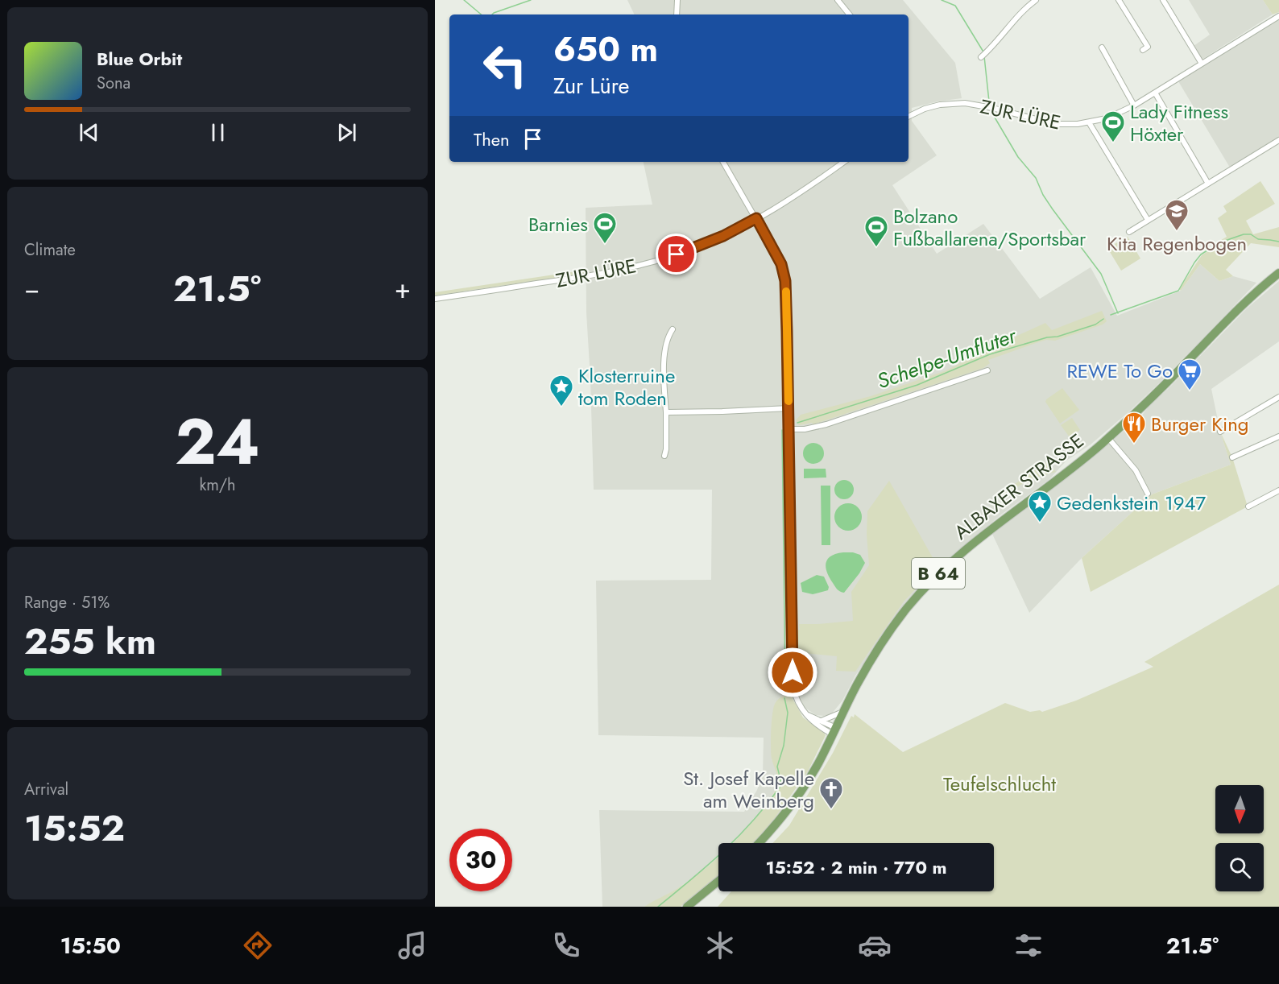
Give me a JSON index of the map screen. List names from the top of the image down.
{
  "streets": {
    "main road": ["ALBAXER STRASSE", "B 64"],
    "street": ["ZUR LÜRE"]
  },
  "water": ["Schelpe-Umfluter"],
  "parks": ["Teufelschlucht"],
  "places": {
    "sports": ["Lady Fitness Höxter", "Barnies", "Bolzano Fußballarena/Sportsbar"],
    "school or university": ["Kita Regenbogen"],
    "supermarket": ["REWE To Go"],
    "place": ["Klosterruine tom Roden", "Gedenkstein 1947"],
    "restaurant": ["Burger King"],
    "church": ["St. Josef Kapelle am Weinberg"]
  },
  "north": "bottom",
  "page": {
    "turn": ["650 m", "Zur Lüre"],
    "song": ["Blue Orbit", "Sona"],
    "then": "Then",
    "tile": [
      "Climate",
      ["24", "km/h"],
      ["Range · 51%", "255 km"],
      ["Arrival", "15:52"]
    ],
    "heat": ["−", "21.5°", "+"],
    "limit": "30",
    "trip": "15:52 · 2 min · 770 m",
    "tabs": ["15:50", "21.5°"]
  }
}
